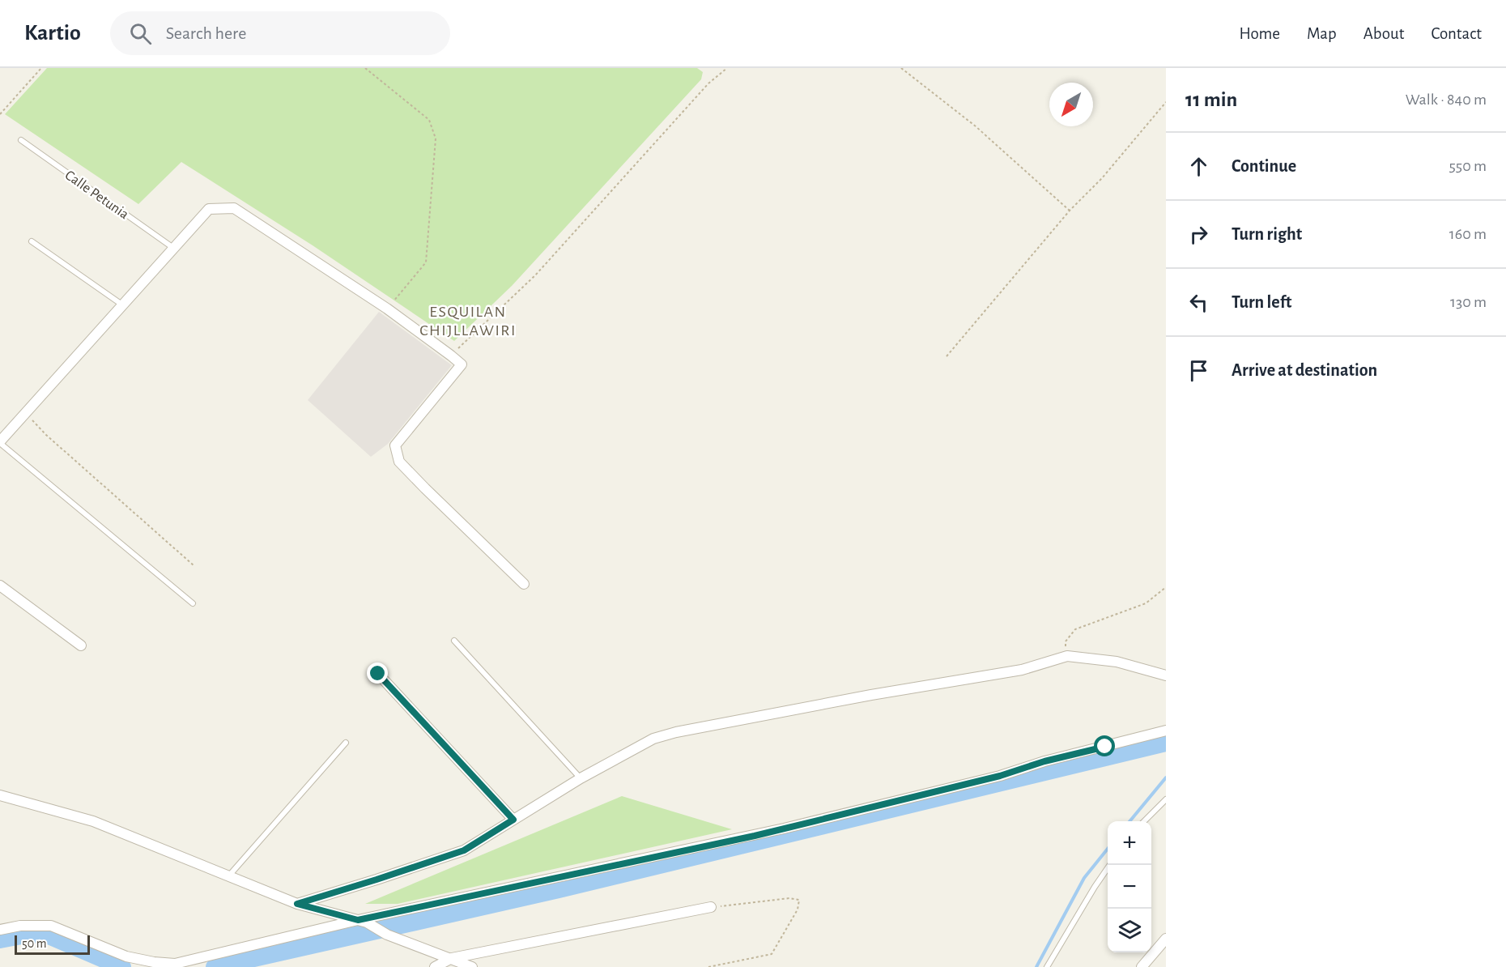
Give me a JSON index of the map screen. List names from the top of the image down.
{
  "streets": {
    "lane": ["Calle Petunia"]
  },
  "districts": ["ESQUILAN CHIJLLAWIRI"],
  "scale_bar": "50 m",
  "north": "bottom left",
  "page": {
    "header": "Kartio",
    "search": "Search here",
    "nav": [
      "Home",
      "Map",
      "About",
      "Contact"
    ],
    "heading": ["11 min", "Walk · 840 m"],
    "list": [
      ["Continue", "550 m"],
      ["Turn right", "160 m"],
      ["Turn left", "130 m"],
      "Arrive at destination"
    ],
    "map_buttons": ["+", "−"],
    "scale": "50 m"
  }
}
